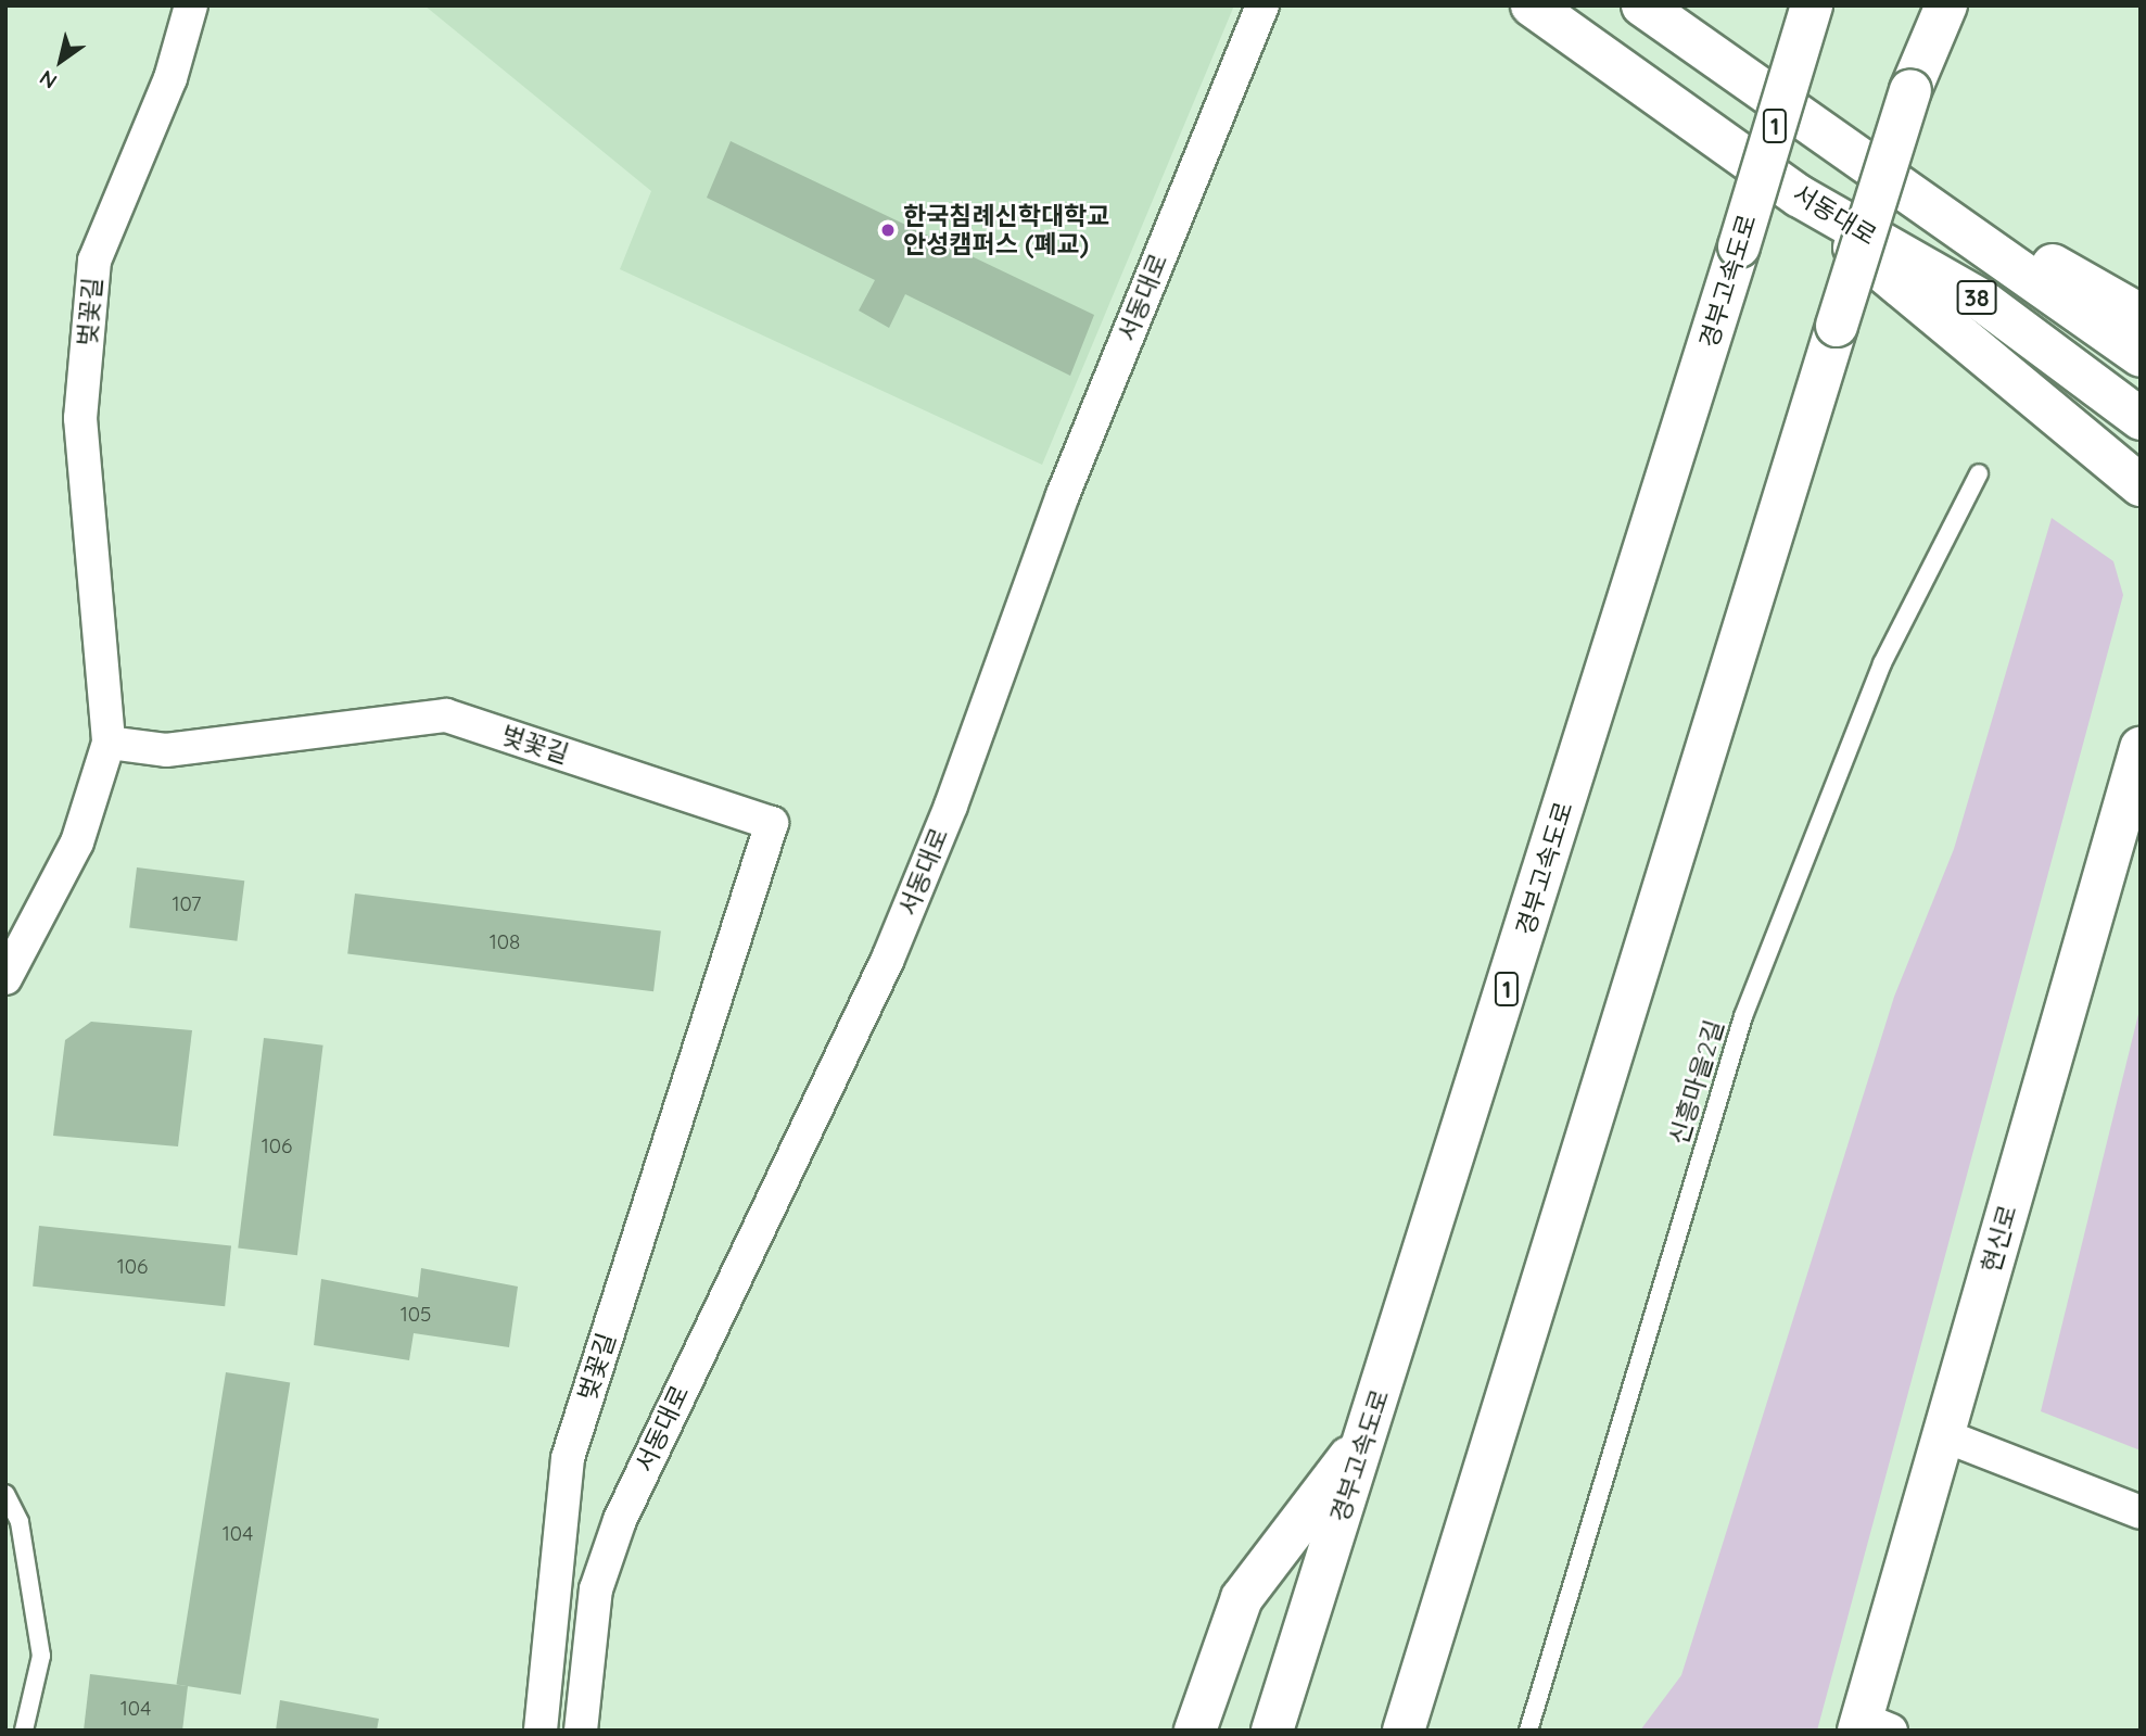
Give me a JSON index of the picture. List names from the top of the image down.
{
  "streets": {
    "main road": [
      "1",
      "서동대로",
      "경부고속도로",
      "38",
      "현신로"
    ],
    "street": ["벚꽃길"],
    "lane": ["신흥마을2길"]
  },
  "places": ["한국침례신학대학교 안성캠퍼스 (폐교)"],
  "house_numbers": [
    "107",
    "108",
    "106",
    "106",
    "105",
    "104",
    "104"
  ],
  "north": "bottom left"
}
